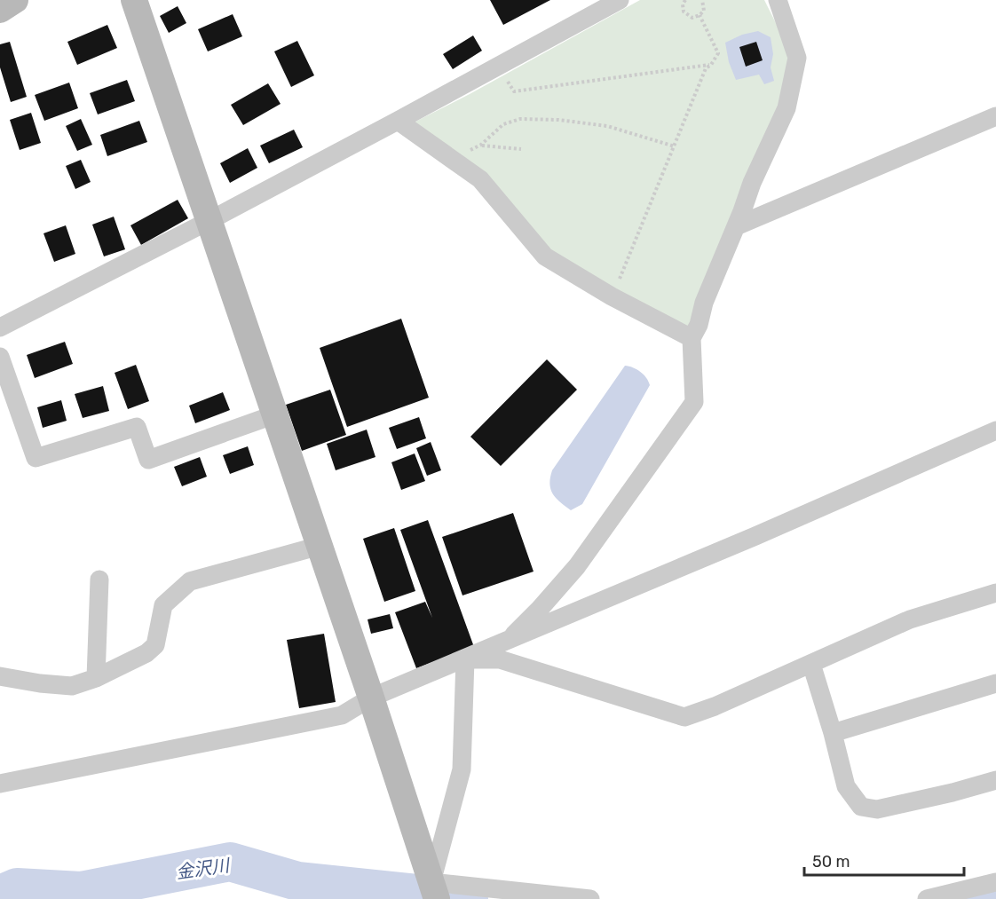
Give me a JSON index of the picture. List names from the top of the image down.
{
  "water": ["金沢川"],
  "scale_bar": "50 m"
}
